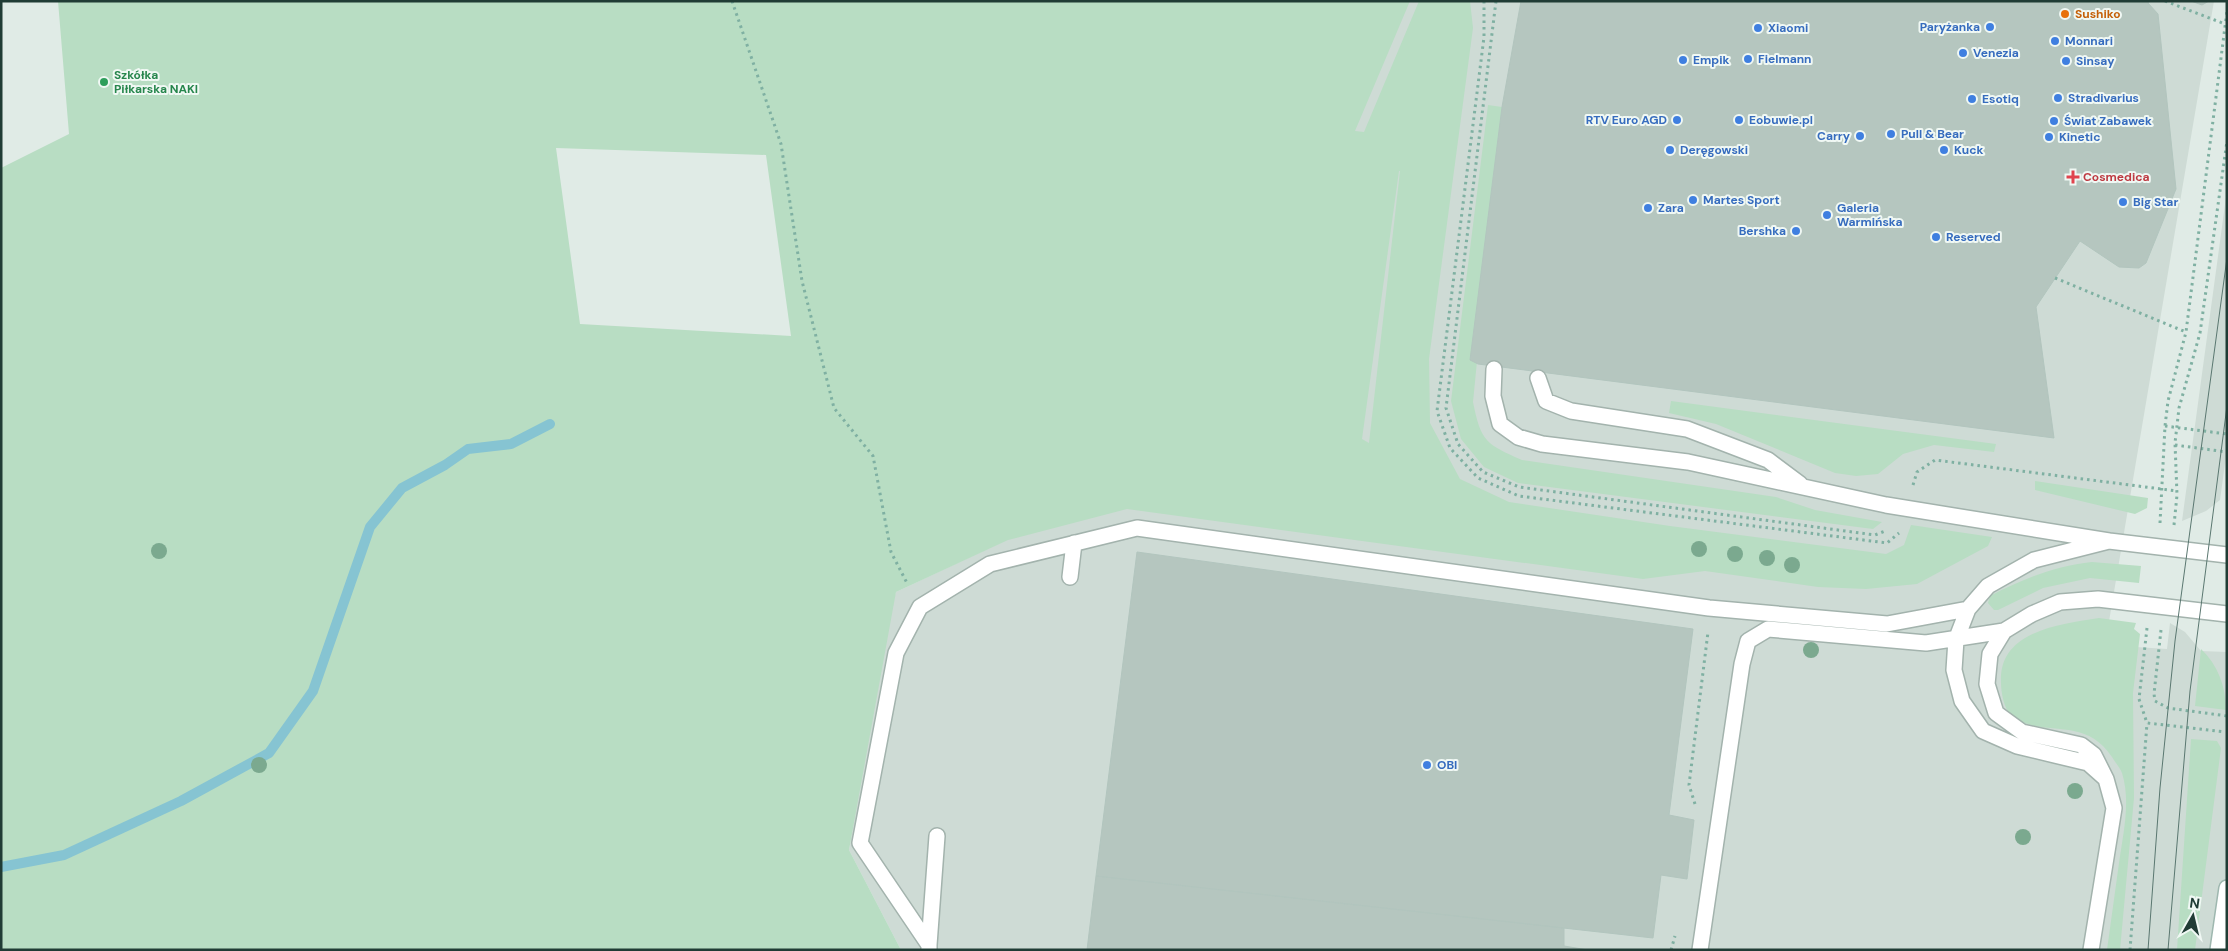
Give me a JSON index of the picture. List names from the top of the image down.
{
  "places": {
    "other": [
      "Sushiko",
      "Paryżanka",
      "Xiaomi",
      "Monnari",
      "Venezia",
      "Fielmann",
      "Empik",
      "Sinsay",
      "Szkółka Piłkarska NAKI",
      "Stradivarius",
      "Esotiq",
      "RTV Euro AGD",
      "Eobuwie.pl",
      "Świat Zabawek",
      "Pull & Bear",
      "Carry",
      "Kinetic",
      "Deręgowski",
      "Kuck",
      "Martes Sport",
      "Big Star",
      "Zara",
      "Galeria Warmińska",
      "Bershka",
      "Reserved",
      "OBI"
    ],
    "health": ["Cosmedica"]
  },
  "north": "top"
}
